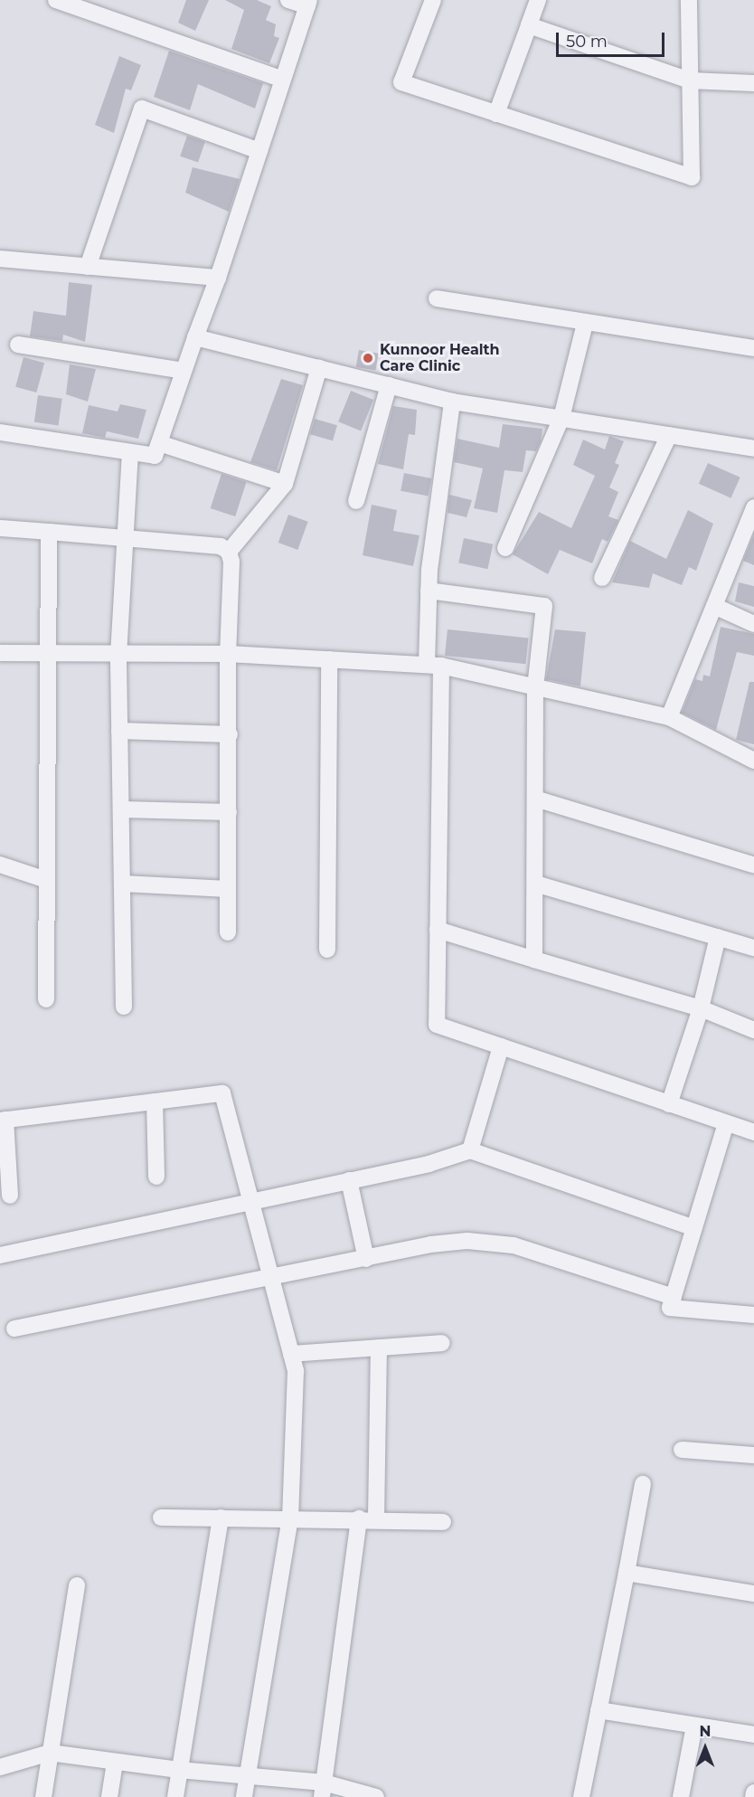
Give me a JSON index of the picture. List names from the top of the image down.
{
  "places": ["Kunnoor Health Care Clinic"],
  "scale_bar": "50 m",
  "north": "top"
}
